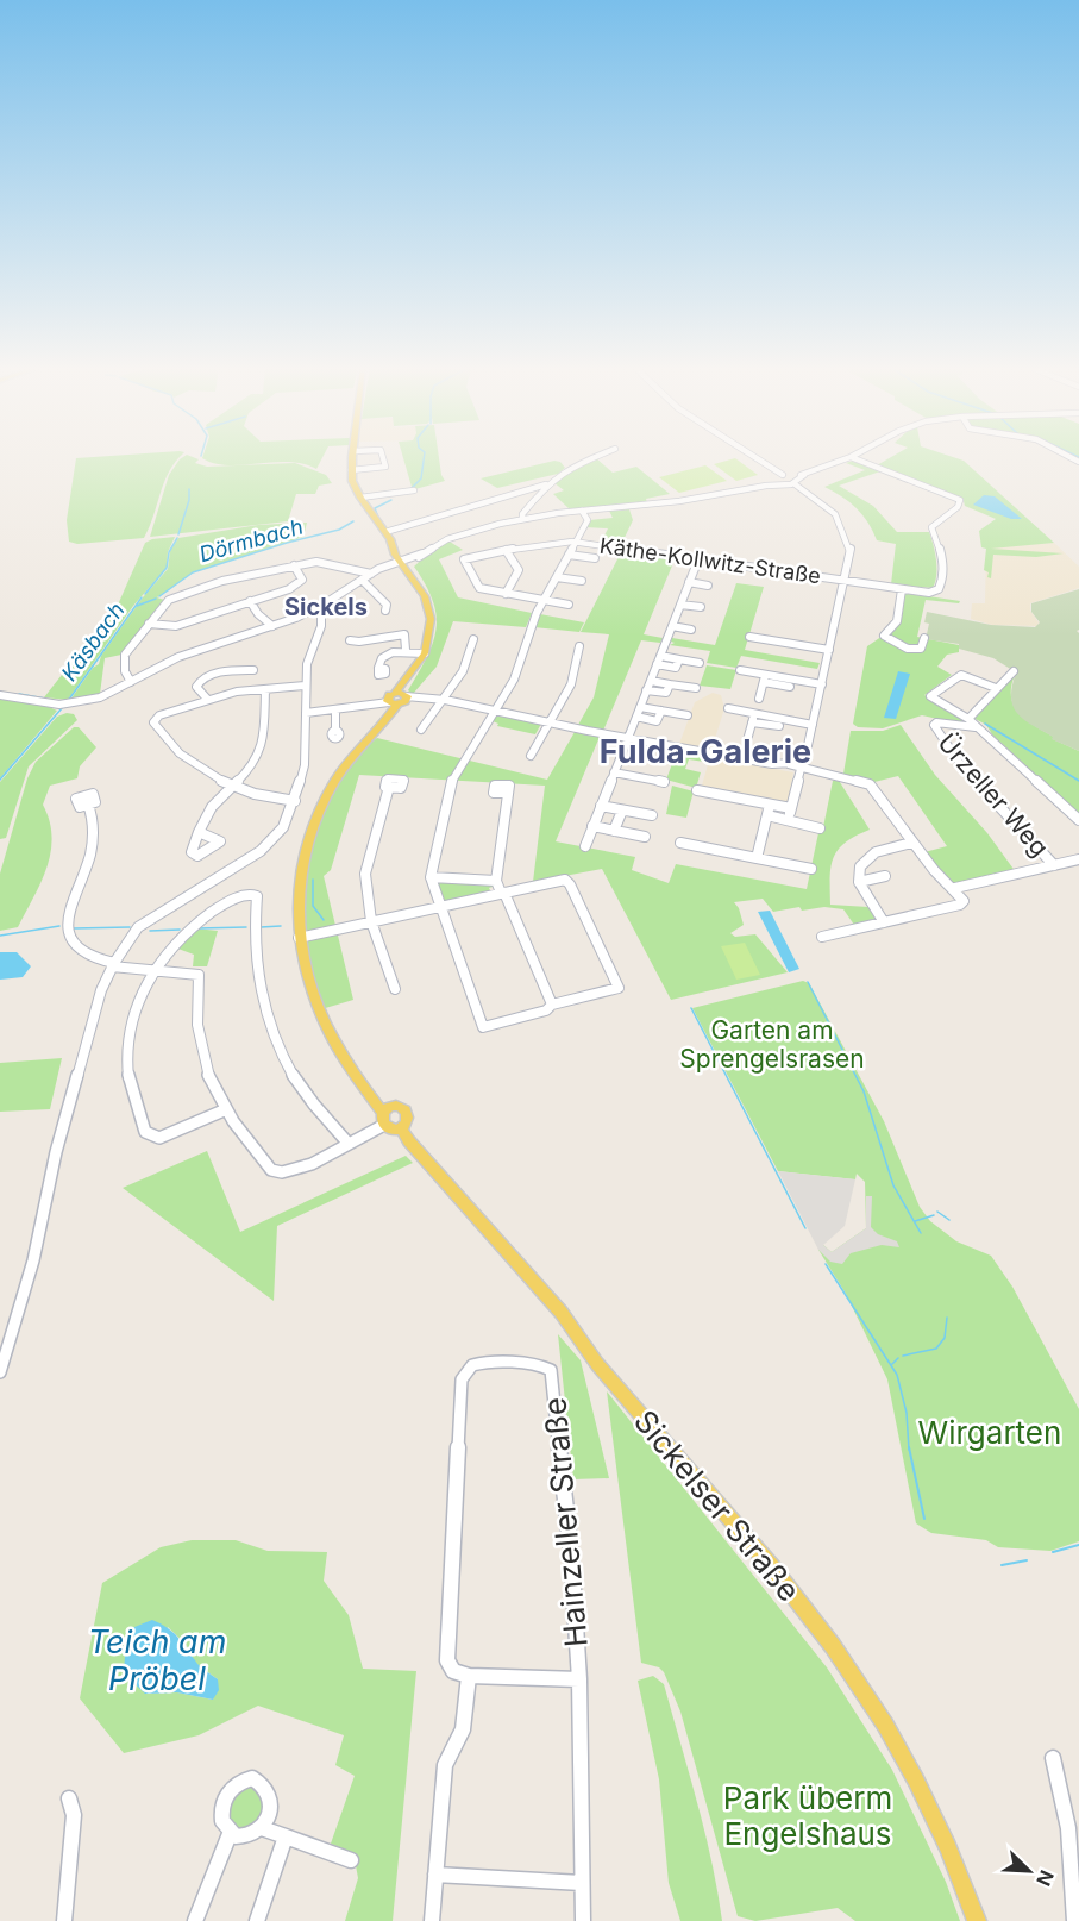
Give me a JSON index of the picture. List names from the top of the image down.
{
  "streets": {
    "main road": ["Sickelser Straße"],
    "street": ["Käthe-Kollwitz-Straße", "Ürzeller Weg", "Hainzeller Straße"]
  },
  "districts": ["Sickels", "Fulda-Galerie"],
  "water": ["Dörmbach", "Käsbach", "Teich am Pröbel"],
  "parks": ["Garten am Sprengelsrasen", "Wirgarten", "Park überm Engelshaus"],
  "north": "bottom right"
}
